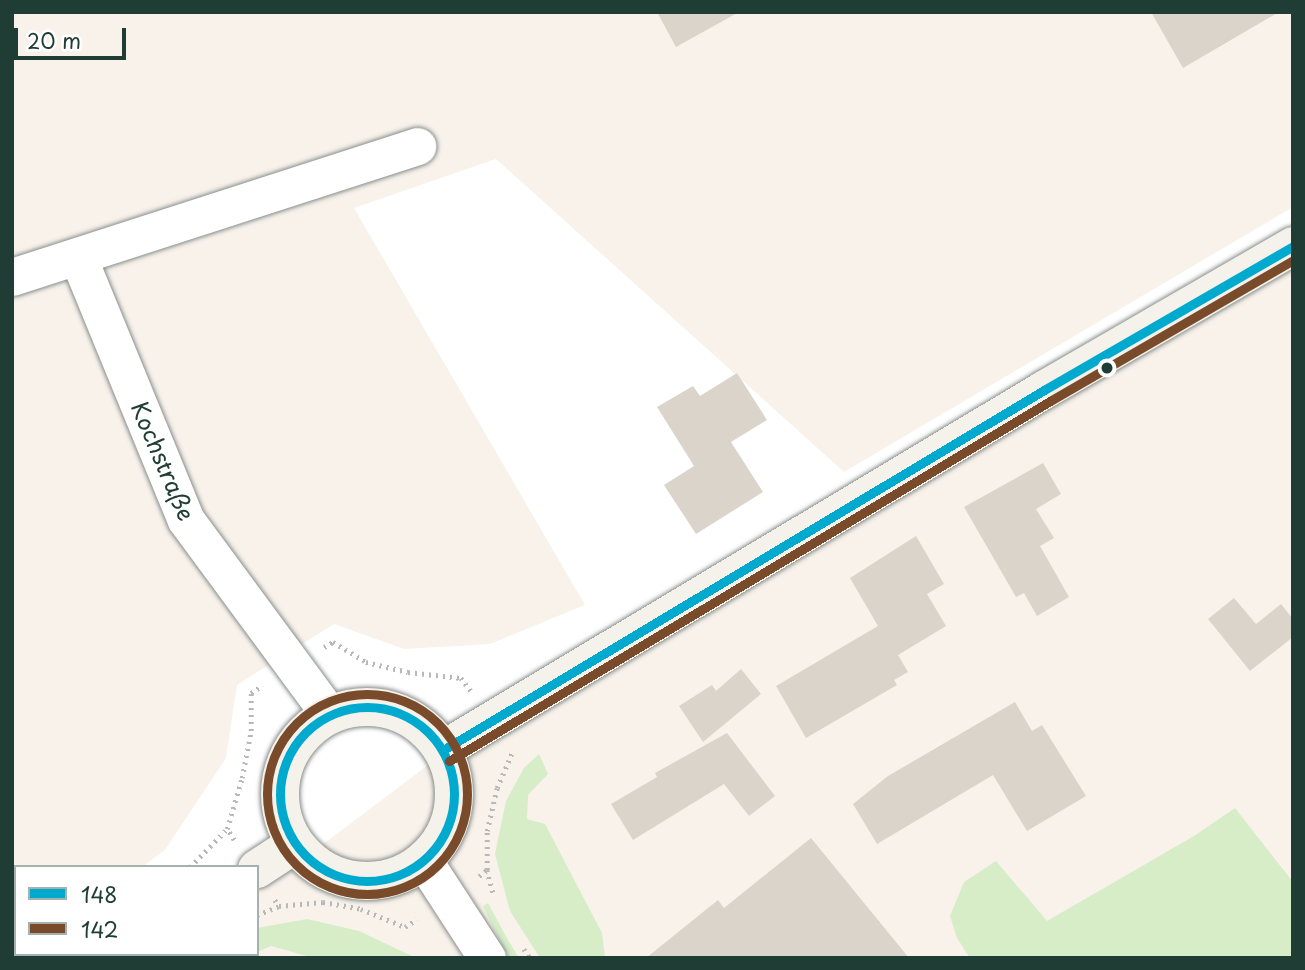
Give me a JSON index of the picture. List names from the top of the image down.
{
  "streets": {
    "street": ["Kochstraße"]
  },
  "lines": ["transit line 148", "transit line 142"],
  "legend": ["148", "142"],
  "scale_bar": "20 m"
}
